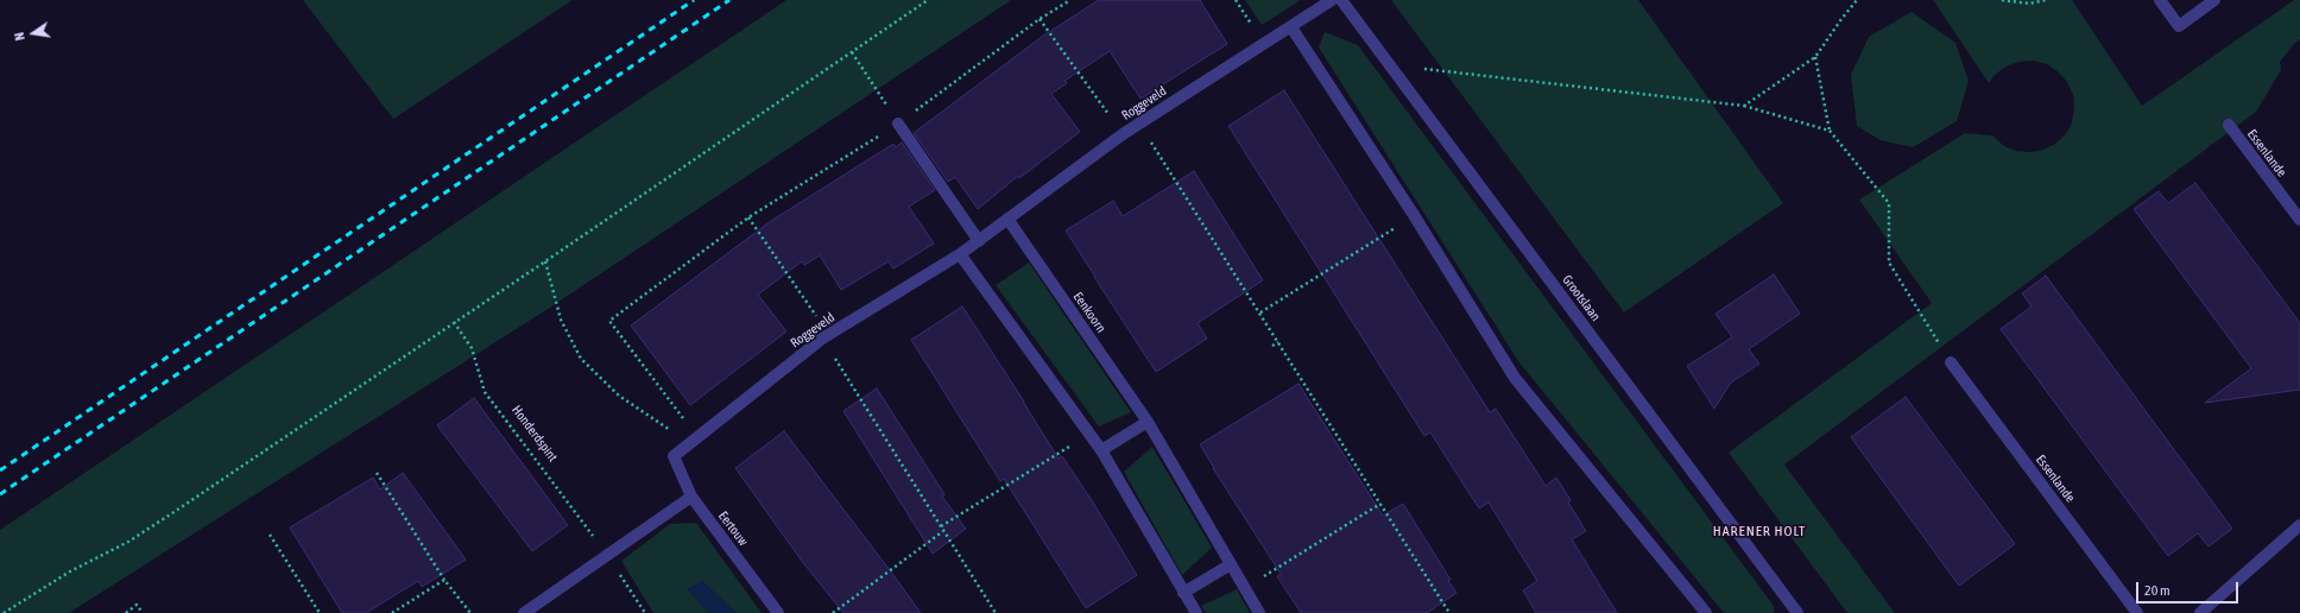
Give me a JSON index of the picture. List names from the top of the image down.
{
  "streets": {
    "street": [
      "Roggeveld",
      "Essenlande",
      "Grootslaan",
      "Eenkoorn",
      "Eertouw"
    ],
    "path": ["Honderdspint"]
  },
  "crossings": [
    ["Roggeveld", "Eenkoorn"],
    ["Roggeveld", "Eertouw"]
  ],
  "districts": ["HARENER HOLT"],
  "scale_bar": "20 m",
  "north": "left"
}
